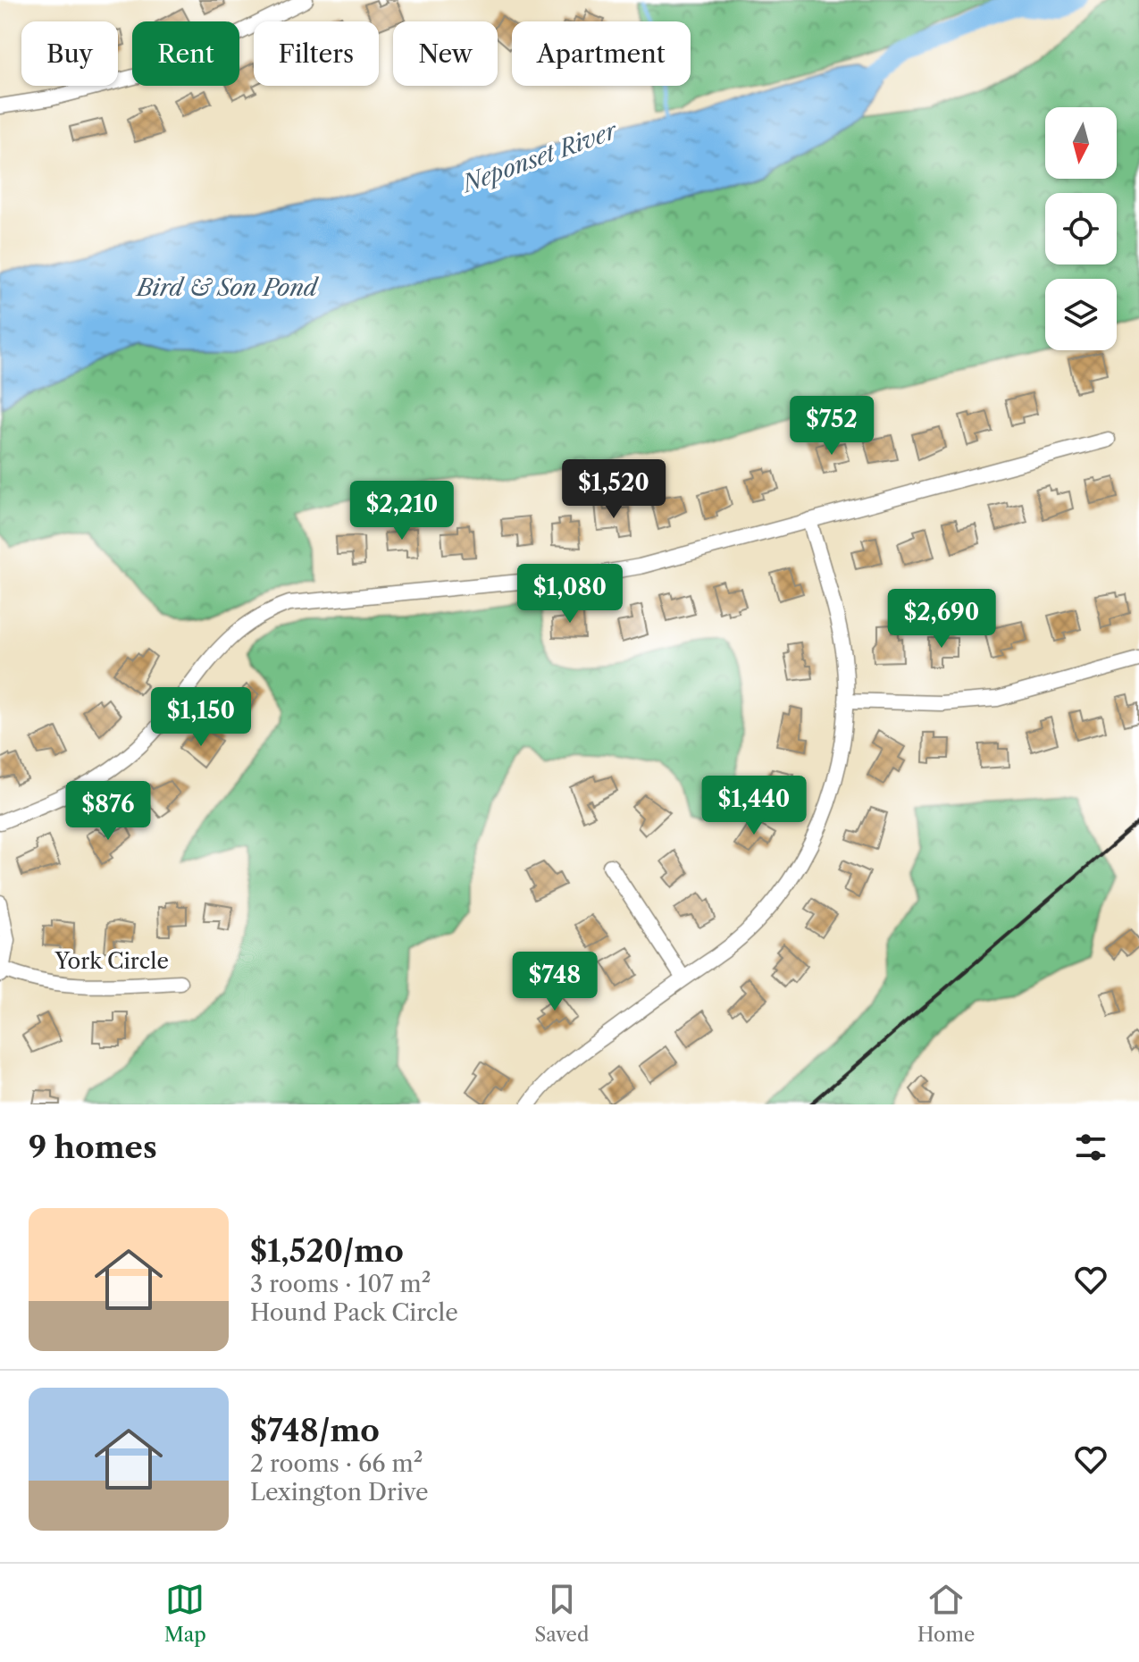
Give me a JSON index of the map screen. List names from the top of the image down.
{
  "streets": {
    "street": ["York Circle"]
  },
  "water": ["Neponset River", "Bird & Son Pond"],
  "north": "bottom",
  "page": {
    "chip": [
      "Buy",
      "Rent",
      "Filters",
      "New",
      "Apartment"
    ],
    "price": [
      "$752",
      "$1,520",
      "$2,210",
      "$1,080",
      "$2,690",
      "$1,150",
      "$1,440",
      "$876",
      "$748"
    ],
    "heading": "9 homes",
    "list": [
      {
        "name": "$1,520/mo",
        "note": "3 rooms · 107 m² · Hound Pack Circle"
      },
      {
        "name": "$748/mo",
        "note": "2 rooms · 66 m² · Lexington Drive"
      }
    ],
    "tabs": ["Map", "Saved", "Home"]
  }
}
